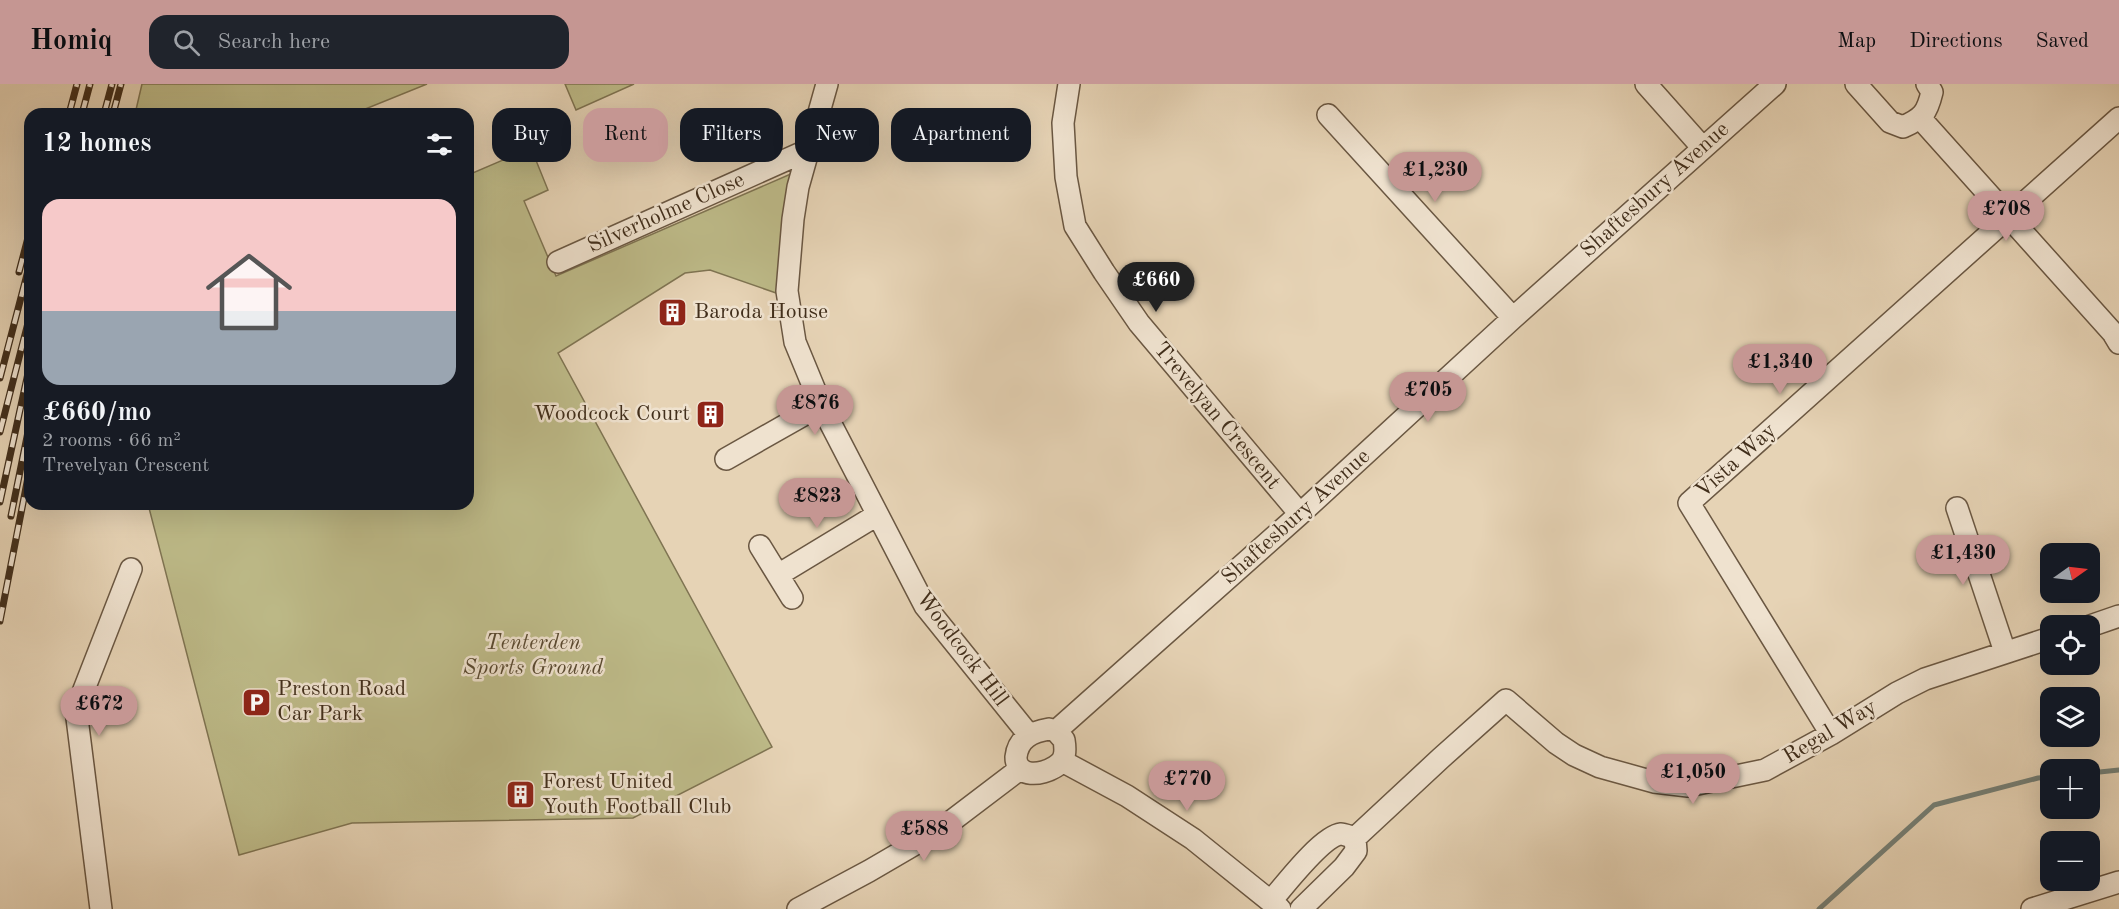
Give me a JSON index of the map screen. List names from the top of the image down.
{
  "streets": {
    "street": [
      "Shaftesbury Avenue",
      "Silverholme Close",
      "Trevelyan Crescent",
      "Vista Way",
      "Woodcock Hill",
      "Regal Way"
    ]
  },
  "crossings": [
    ["Shaftesbury Avenue", "Trevelyan Crescent"],
    ["Shaftesbury Avenue", "Woodcock Hill"],
    ["Vista Way", "Regal Way"]
  ],
  "parks": ["Tenterden Sports Ground"],
  "places": {
    "building": ["Baroda House", "Woodcock Court", "Forest United Youth Football Club"],
    "parking": ["Preston Road Car Park"]
  },
  "north": "right",
  "page": {
    "header": "Homiq",
    "search": "Search here",
    "nav": ["Map", "Directions", "Saved"],
    "chip": [
      "Buy",
      "Rent",
      "Filters",
      "New",
      "Apartment"
    ],
    "heading": "12 homes",
    "price": [
      "£1,230",
      "£708",
      "£660",
      "£1,340",
      "£705",
      "£876",
      "£823",
      "£1,430",
      "£672",
      "£1,050",
      "£770",
      "£588"
    ],
    "list": [
      {
        "name": "£660/mo",
        "note": "2 rooms · 66 m² · Trevelyan Crescent"
      }
    ],
    "map_buttons": ["+", "−"]
  }
}
